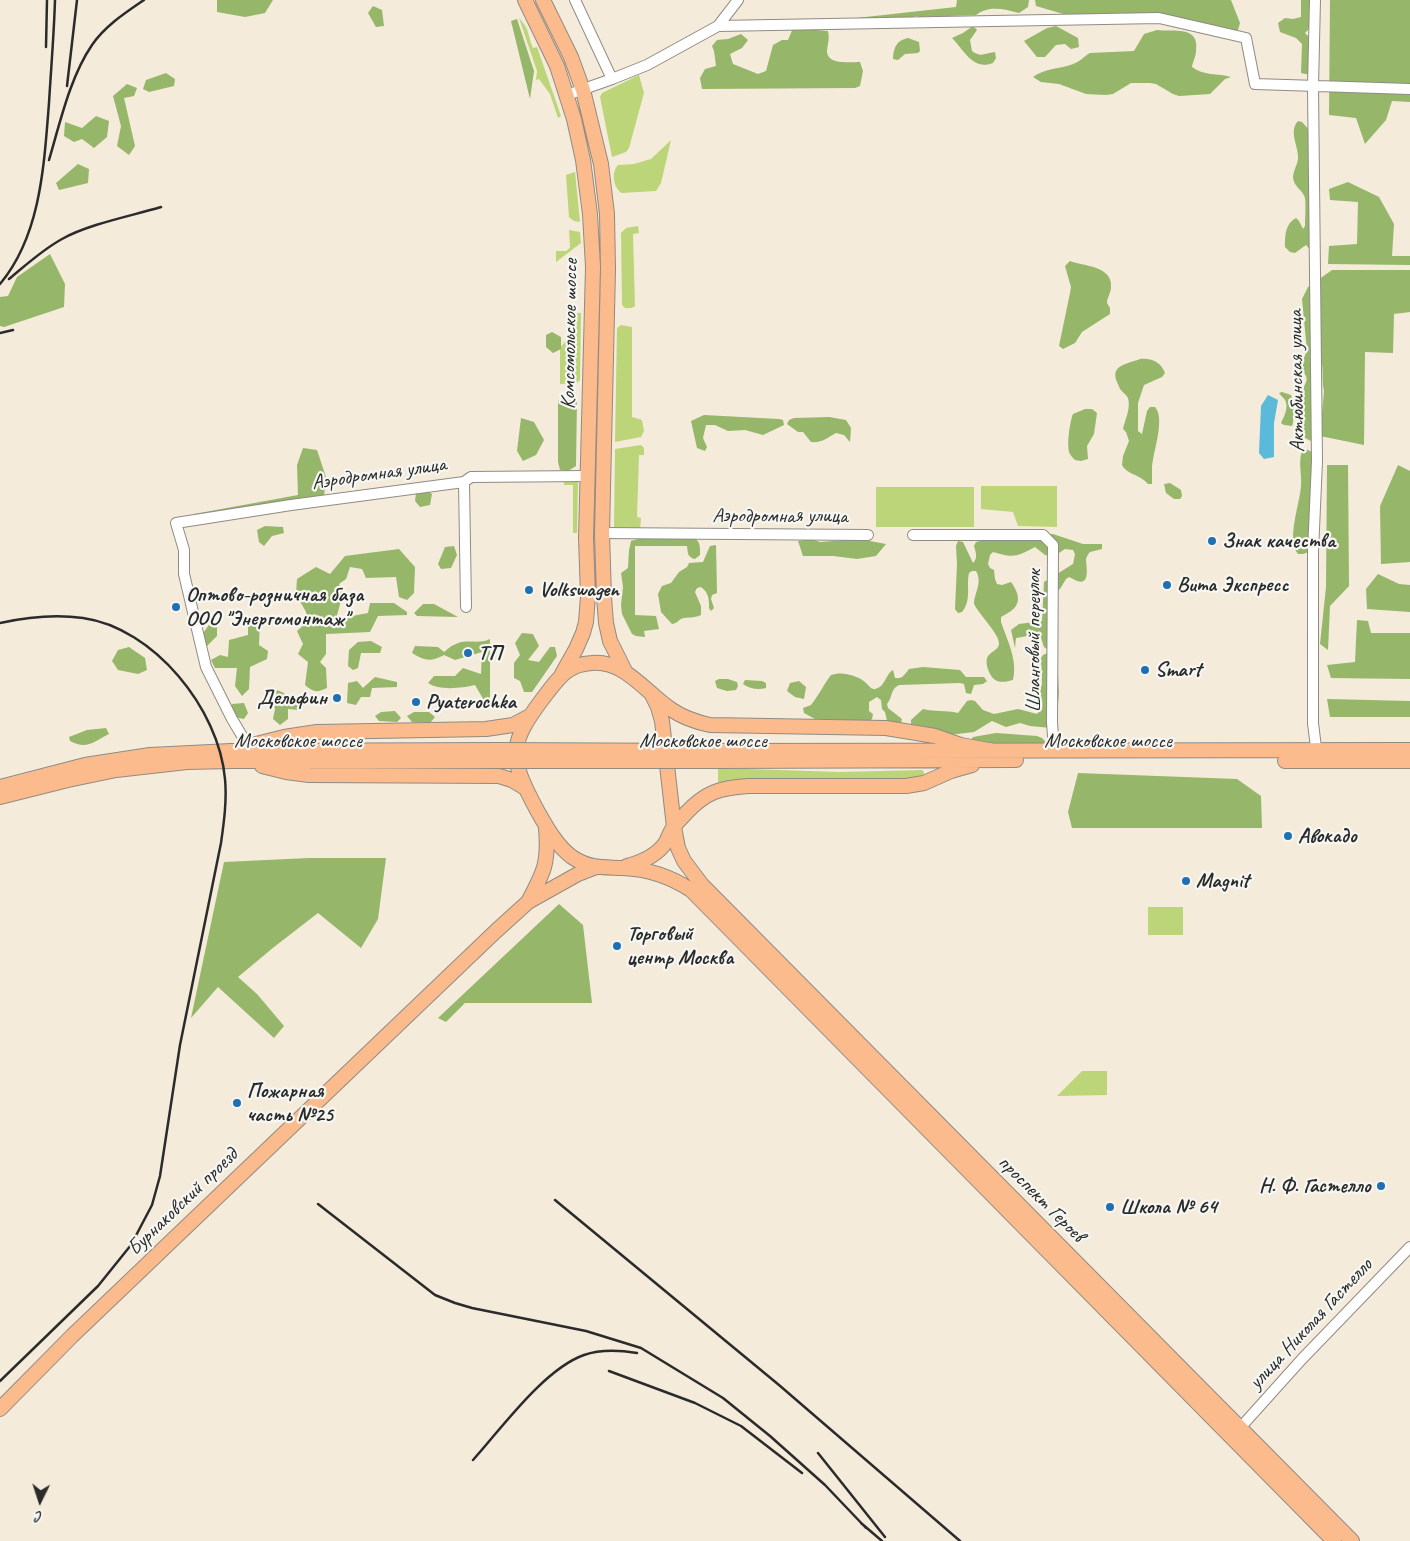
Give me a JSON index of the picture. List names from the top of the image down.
{
  "streets": {
    "main road": [
      "Комсомольское шоссе",
      "Московское шоссе",
      "проспект Героев",
      "Бурнаковский проезд"
    ],
    "street": [
      "Актюбинская улица",
      "Аэродромная улица",
      "Шланговый переулок",
      "улица Николая Гастелло"
    ]
  },
  "crossings": [
    ["Комсомольское шоссе", "Аэродромная улица"],
    ["Комсомольское шоссе", "проспект Героев"],
    ["Актюбинская улица", "Московское шоссе"],
    ["Шланговый переулок", "Московское шоссе"],
    ["проспект Героев", "улица Николая Гастелло"]
  ],
  "places": [
    "Знак качества",
    "Вита Экспресс",
    "Volkswagen",
    "Оптово-розничная база ООО \"Энергомонтаж\"",
    "ТП",
    "Smart",
    "Дельфин",
    "Pyaterochka",
    "Авокадо",
    "Magnit",
    "Торговый центр Москва",
    "Пожарная часть №25",
    "Н. Ф. Гастелло",
    "Школа № 64"
  ],
  "north": "bottom"
}
